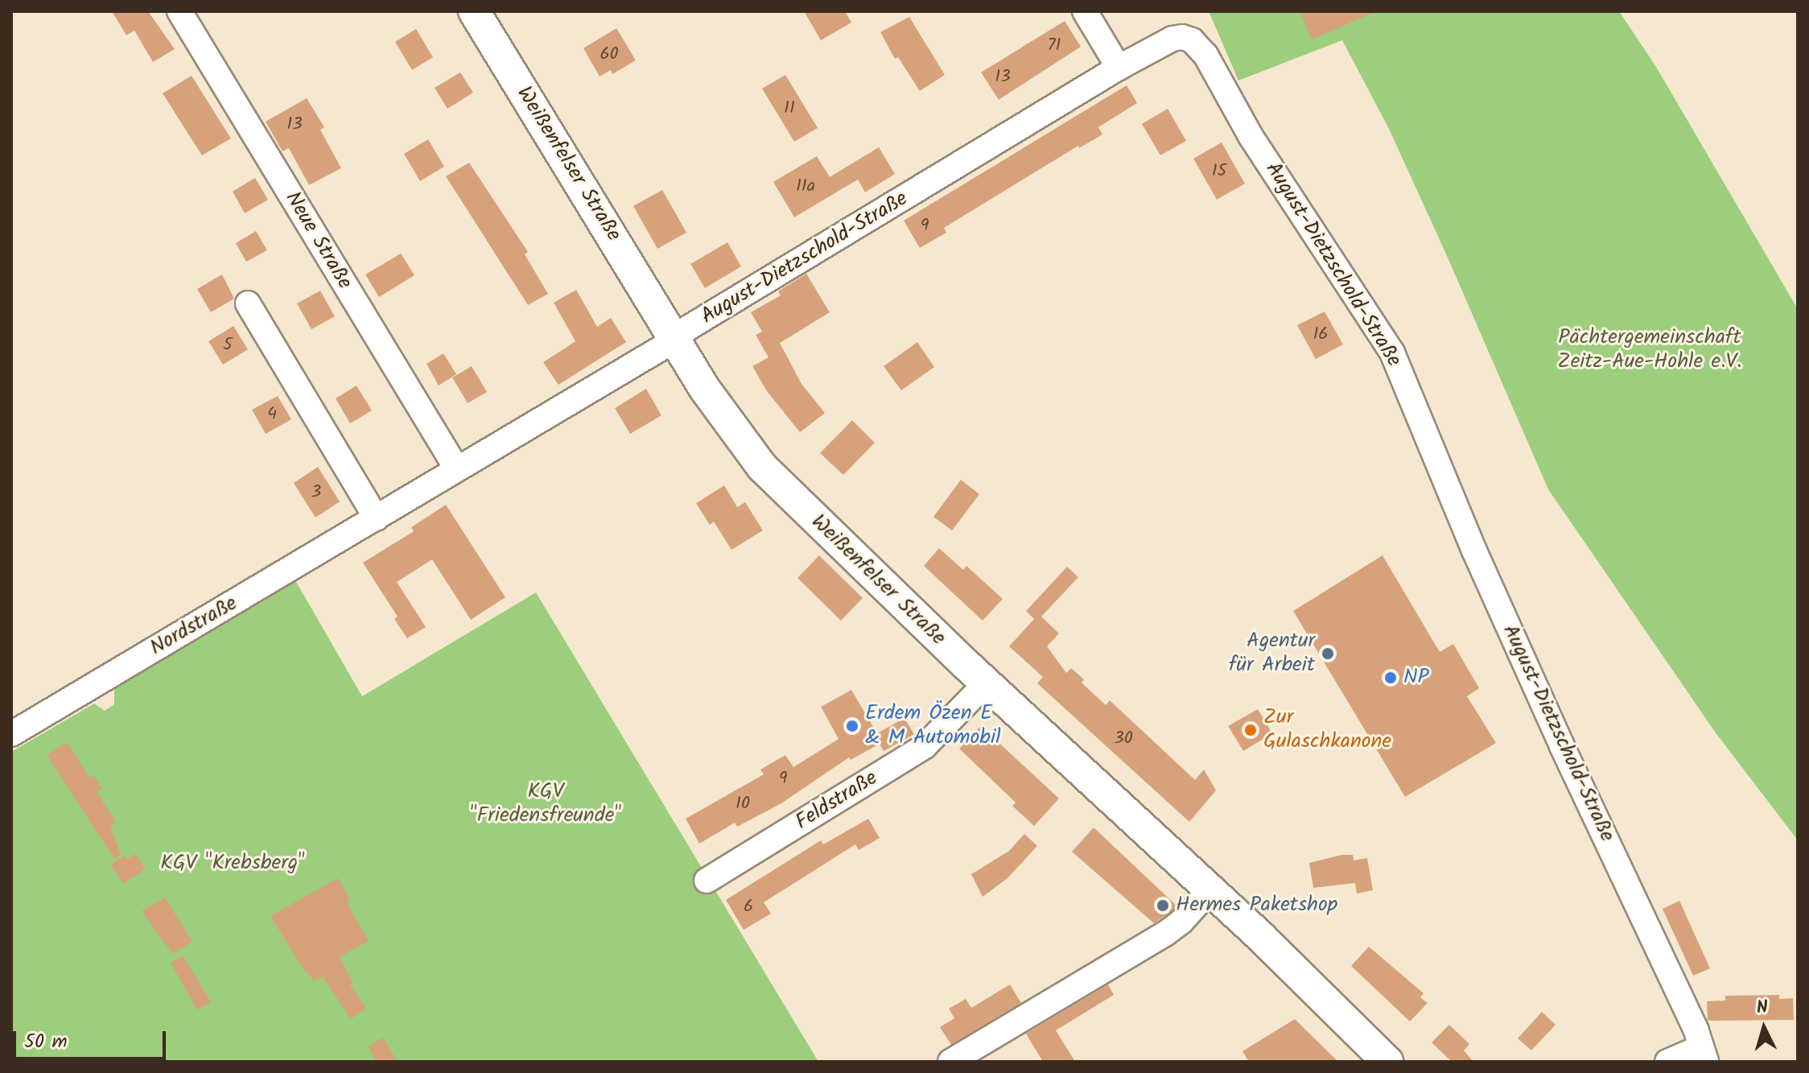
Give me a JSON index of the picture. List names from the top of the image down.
{
  "streets": {
    "street": [
      "Weißenfelser Straße",
      "Neue Straße",
      "August-Dietzschold-Straße",
      "Nordstraße",
      "Feldstraße"
    ]
  },
  "crossings": [
    ["Weißenfelser Straße", "August-Dietzschold-Straße"],
    ["Weißenfelser Straße", "Nordstraße"],
    ["Weißenfelser Straße", "Feldstraße"],
    ["Neue Straße", "Nordstraße"],
    ["August-Dietzschold-Straße", "Nordstraße"]
  ],
  "parks": ["Pächtergemeinschaft Zeitz-Aue-Hohle e.V.", "KGV \"Friedensfreunde\"", "KGV \"Krebsberg\""],
  "places": [
    "Agentur für Arbeit",
    "NP",
    "Erdem Özen E & M Automobil",
    "Zur Gulaschkanone",
    "Hermes Paketshop"
  ],
  "house_numbers": [
    "71",
    "60",
    "13",
    "11",
    "13",
    "15",
    "11a",
    "9",
    "16",
    "5",
    "4",
    "3",
    "30",
    "9",
    "10",
    "6"
  ],
  "scale_bar": "50 m",
  "north": "top"
}
